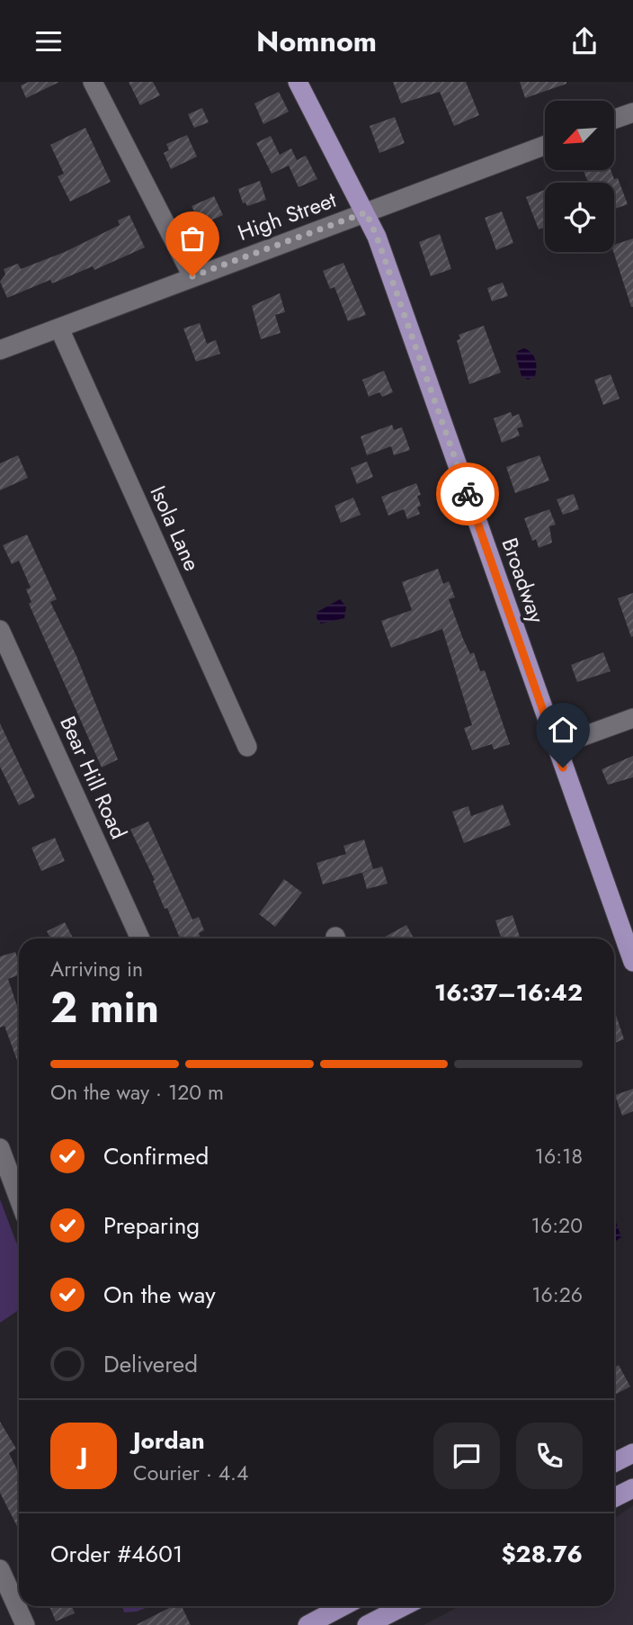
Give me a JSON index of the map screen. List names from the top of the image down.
{
  "streets": {
    "main road": ["Broadway"],
    "street": ["High Street", "Isola Lane", "Bear Hill Road"]
  },
  "crossings": [
    ["High Street", "Isola Lane"],
    ["High Street", "Broadway"]
  ],
  "north": "bottom left",
  "page": {
    "header": "Nomnom",
    "heading": ["2 min", "Arriving in", "16:37–16:42"],
    "panel": [
      "Jordan",
      "Courier · 4.4",
      "Order #4601",
      "$28.76"
    ],
    "bar": "On the way · 120 m",
    "list": [
      ["Confirmed", "16:18"],
      ["Preparing", "16:20"],
      ["On the way", "16:26"],
      "Delivered"
    ],
    "round": "J"
  }
}
